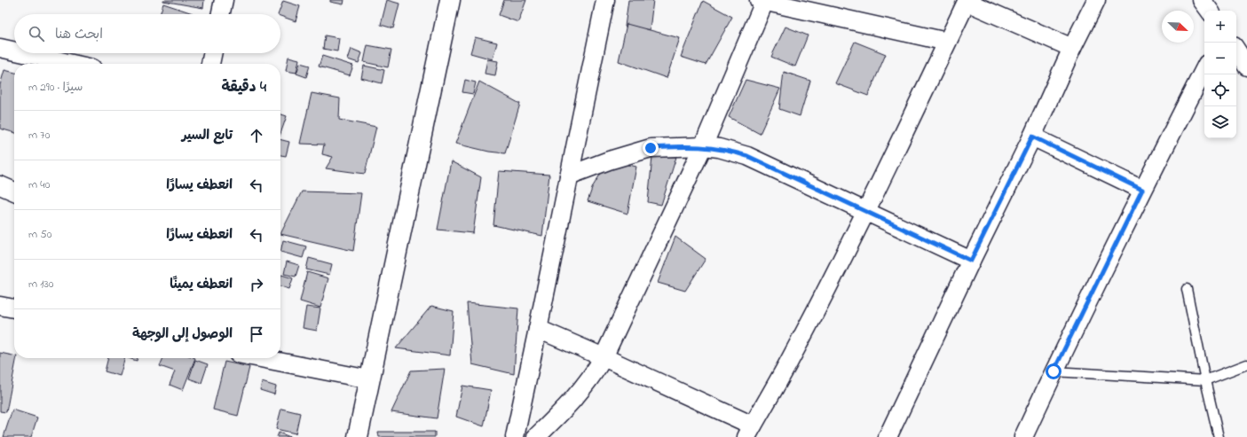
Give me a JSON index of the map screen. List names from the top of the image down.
{
  "north": "bottom right",
  "page": {
    "map_buttons": ["+", "−"],
    "search": "ابحث هنا",
    "heading": ["4 دقيقة", "سيرًا · 290 m"],
    "list": [
      ["تابع السير", "70 m"],
      ["انعطف يسارًا", "40 m"],
      ["انعطف يسارًا", "50 m"],
      ["انعطف يمينًا", "130 m"],
      "الوصول إلى الوجهة"
    ]
  }
}
